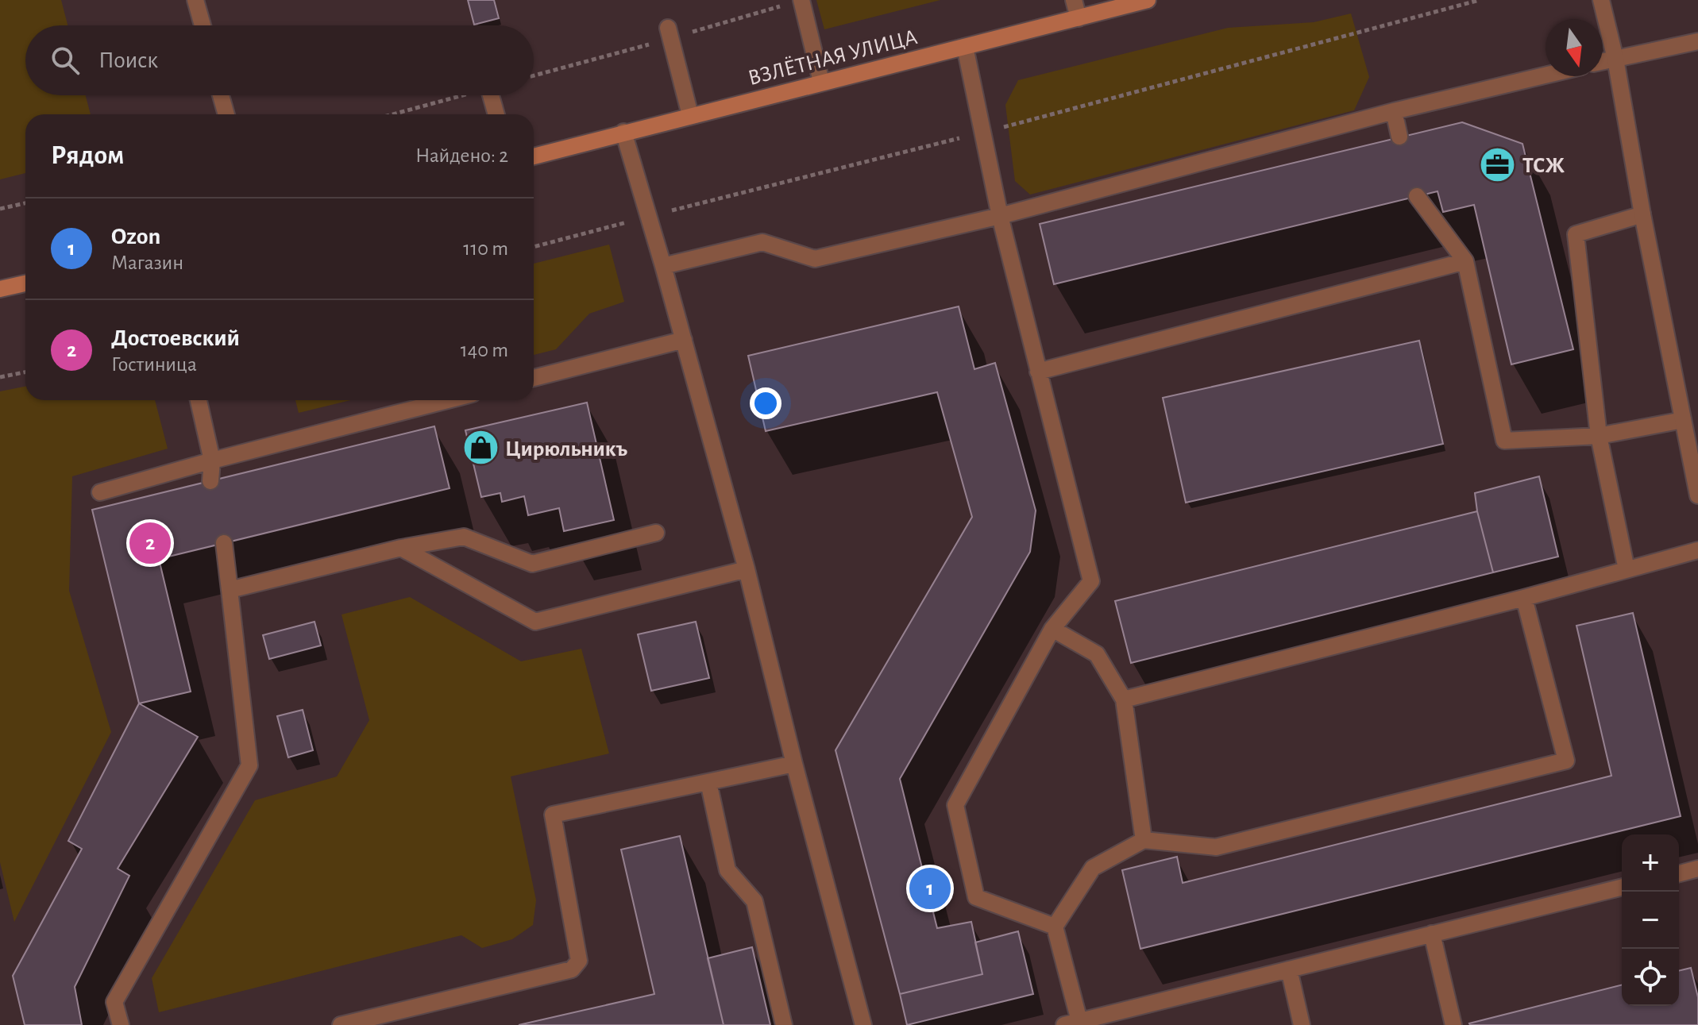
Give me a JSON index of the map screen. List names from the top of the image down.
{
  "streets": {
    "main road": ["ВЗЛЁТНАЯ УЛИЦА"]
  },
  "places": {
    "office": ["ТСЖ"],
    "shop": ["Цирюльникъ"]
  },
  "north": "bottom",
  "page": {
    "search": "Поиск",
    "heading": ["Рядом", "Найдено: 2"],
    "list": [
      {
        "mark": "1",
        "name": "Ozon",
        "note": "Магазин",
        "value": "110 m"
      },
      {
        "mark": "2",
        "name": "Достоевский",
        "note": "Гостиница",
        "value": "140 m"
      }
    ],
    "pins": ["2", "1"],
    "map_buttons": ["+", "−"]
  }
}
